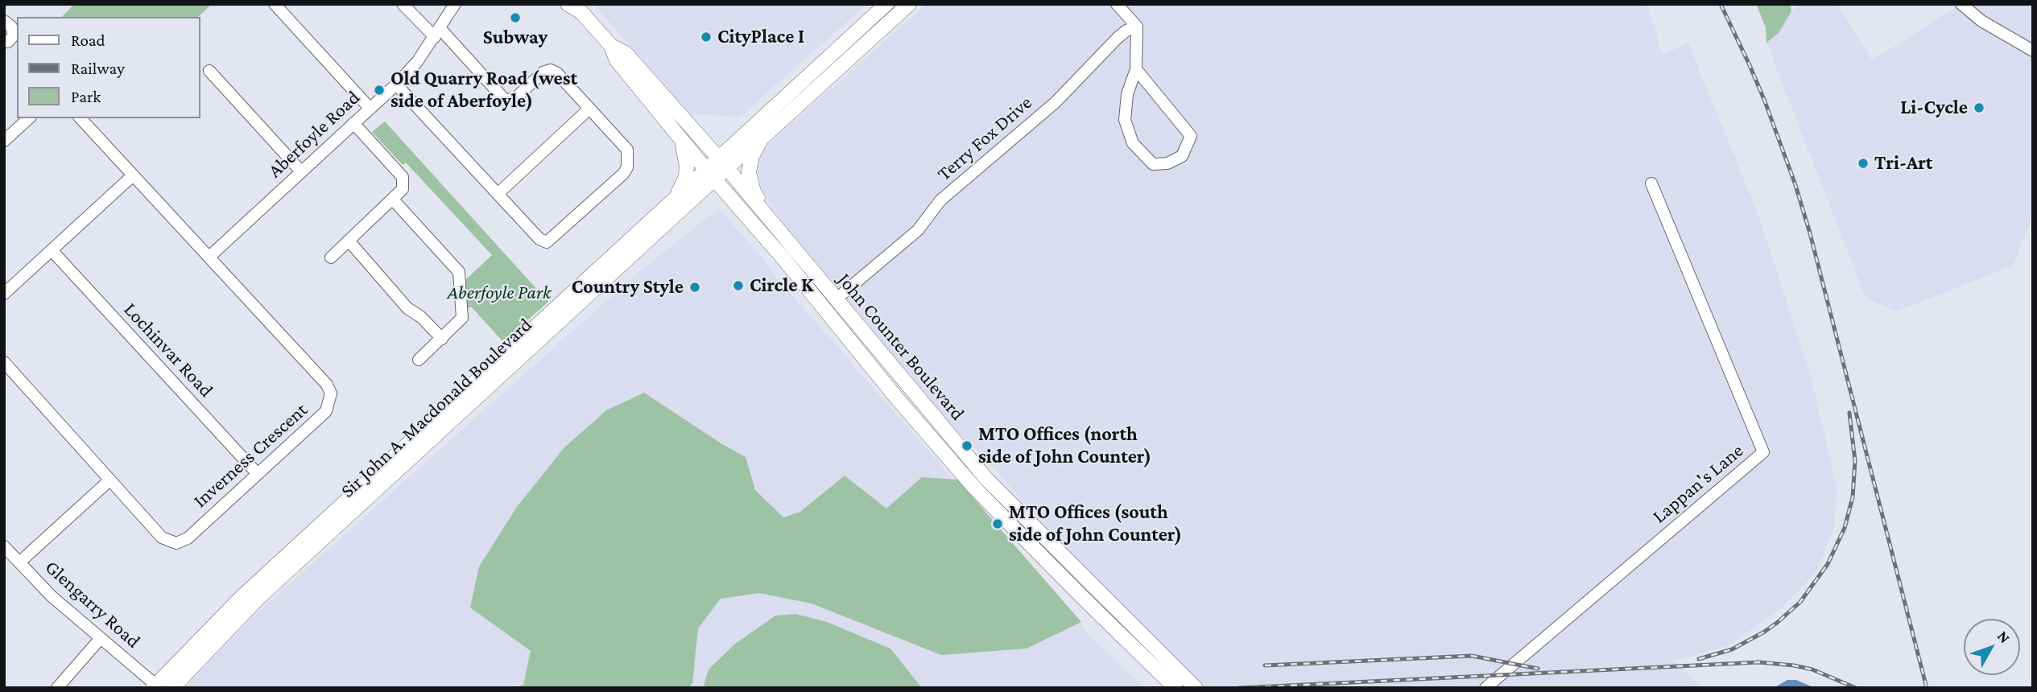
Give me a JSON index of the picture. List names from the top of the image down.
{
  "streets": {
    "main road": ["John Counter Boulevard", "Sir John A. Macdonald Boulevard"],
    "street": [
      "Aberfoyle Road",
      "Terry Fox Drive",
      "Lochinvar Road",
      "Inverness Crescent",
      "Lappan's Lane",
      "Glengarry Road"
    ]
  },
  "crossings": [
    ["Aberfoyle Road", "Inverness Crescent"],
    ["Terry Fox Drive", "John Counter Boulevard"],
    ["John Counter Boulevard", "Sir John A. Macdonald Boulevard"],
    ["Lochinvar Road", "Inverness Crescent"],
    ["Sir John A. Macdonald Boulevard", "Glengarry Road"]
  ],
  "parks": ["Aberfoyle Park"],
  "places": [
    "Subway",
    "CityPlace I",
    "Old Quarry Road (west side of Aberfoyle)",
    "Li-Cycle",
    "Tri-Art",
    "Circle K",
    "Country Style",
    "MTO Offices (north side of John Counter)",
    "MTO Offices (south side of John Counter)"
  ],
  "legend": ["Road", "Railway", "Park"],
  "north": "top right"
}
